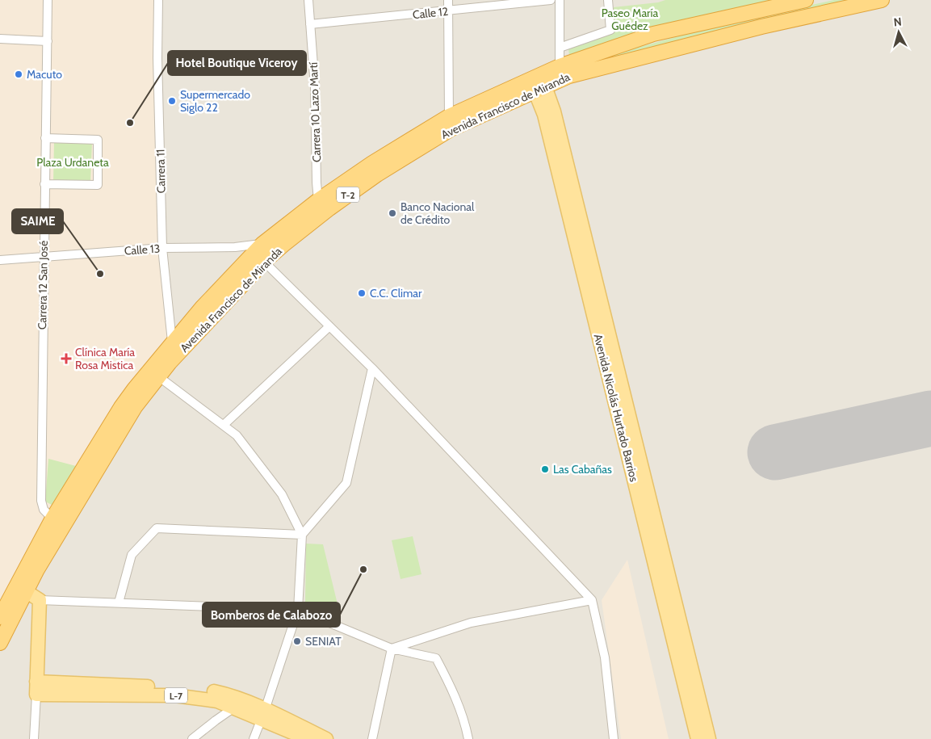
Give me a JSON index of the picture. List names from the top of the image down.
{
  "streets": {
    "highway": ["Avenida Francisco de Miranda", "T-2"],
    "main road": ["Avenida Nicolás Hurtado Barrios", "L-7"],
    "street": [
      "Calle 12",
      "Carrera 10 Lazo Martí",
      "Carrera 11",
      "Calle 13",
      "Carrera 12 San José"
    ]
  },
  "crossings": [
    ["Calle 12", "Carrera 10 Lazo Martí"],
    ["Avenida Francisco de Miranda", "Carrera 10 Lazo Martí"],
    ["Avenida Francisco de Miranda", "Carrera 11"],
    ["Avenida Francisco de Miranda", "Calle 13"],
    ["Avenida Francisco de Miranda", "Carrera 12 San José"],
    ["Avenida Francisco de Miranda", "Avenida Nicolás Hurtado Barrios"],
    ["Carrera 11", "Calle 13"],
    ["Calle 13", "Carrera 12 San José"]
  ],
  "parks": ["Paseo María Guédez", "Plaza Urdaneta"],
  "places": {
    "other": [
      "Macuto",
      "Supermercado Siglo 22",
      "Hotel Boutique Viceroy",
      "Banco Nacional de Crédito",
      "SAIME",
      "C.C. Climar",
      "Las Cabañas",
      "Bomberos de Calabozo",
      "SENIAT"
    ],
    "health": ["Clínica María Rosa Mistica"]
  },
  "north": "top"
}
